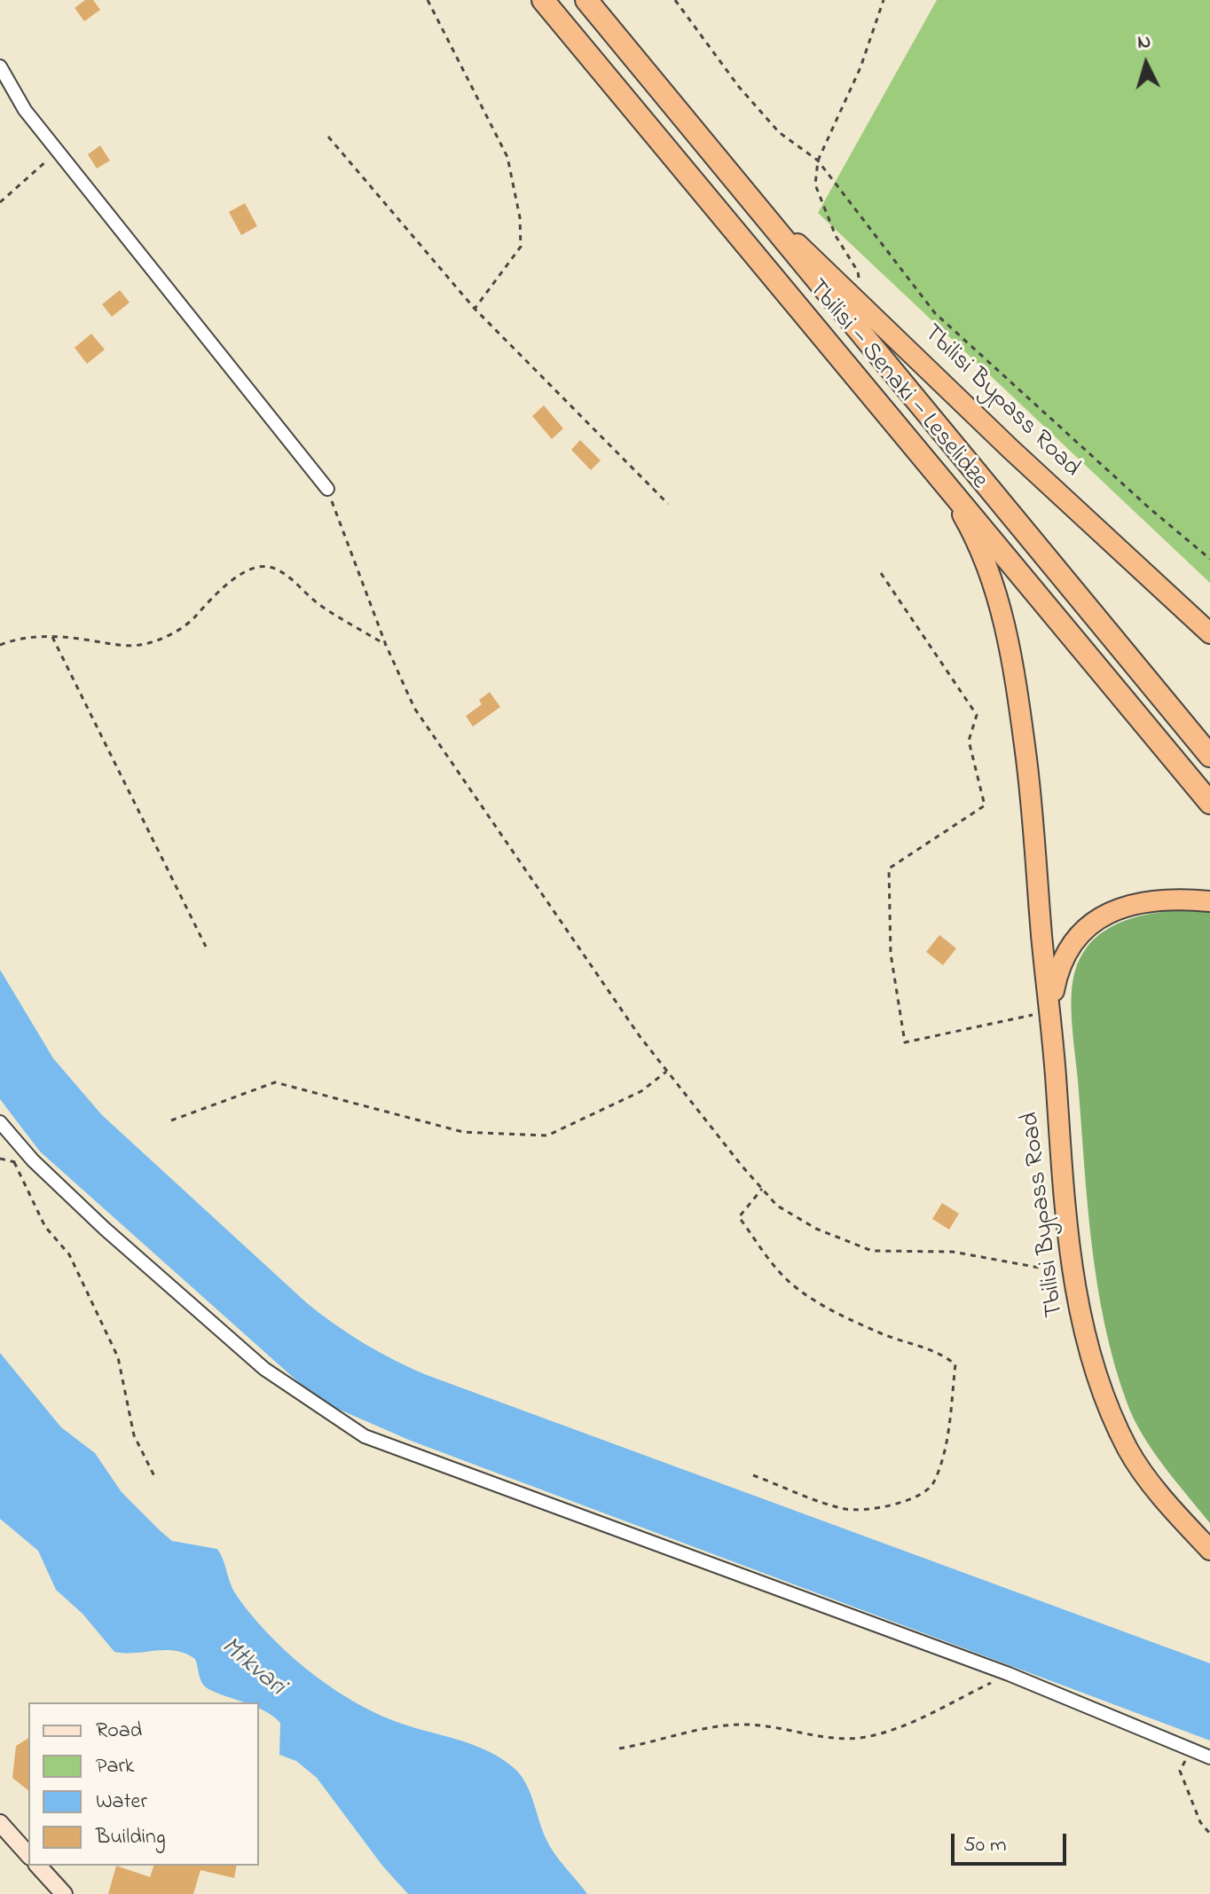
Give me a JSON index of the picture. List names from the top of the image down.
{
  "streets": {
    "highway": ["Tbilisi — Senaki — Leselidze", "Tbilisi Bypass Road"]
  },
  "crossings": [
    ["Tbilisi — Senaki — Leselidze", "Tbilisi Bypass Road"]
  ],
  "water": ["Mtkvari"],
  "legend": [
    "Road",
    "Park",
    "Water",
    "Building"
  ],
  "scale_bar": "50 m",
  "north": "top"
}
